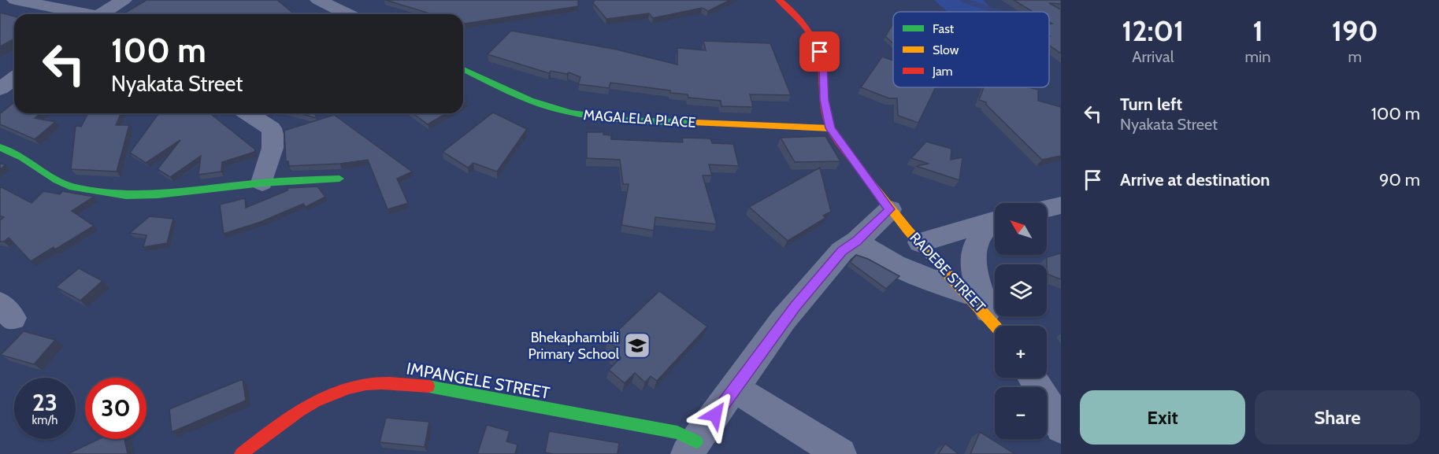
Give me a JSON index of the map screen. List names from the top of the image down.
{
  "streets": {
    "street": ["MAGALELA PLACE", "RADEBE STREET", "IMPANGELE STREET"]
  },
  "crossings": [
    ["MAGALELA PLACE", "RADEBE STREET"]
  ],
  "places": {
    "school or university": ["Bhekaphambili Primary School"]
  },
  "legend": ["Fast", "Slow", "Jam"],
  "north": "top left",
  "page": {
    "eta": [
      "12:01",
      "Arrival",
      "1",
      "min",
      "190",
      "m"
    ],
    "turn": ["100 m", "Nyakata Street"],
    "list": [
      {
        "name": "Turn left",
        "note": "Nyakata Street",
        "value": "100 m"
      },
      {
        "name": "Arrive at destination",
        "value": "90 m"
      }
    ],
    "map_buttons": ["+", "−"],
    "speed": "23 km/h",
    "limit": "30",
    "buttons": ["Exit", "Share"]
  }
}
